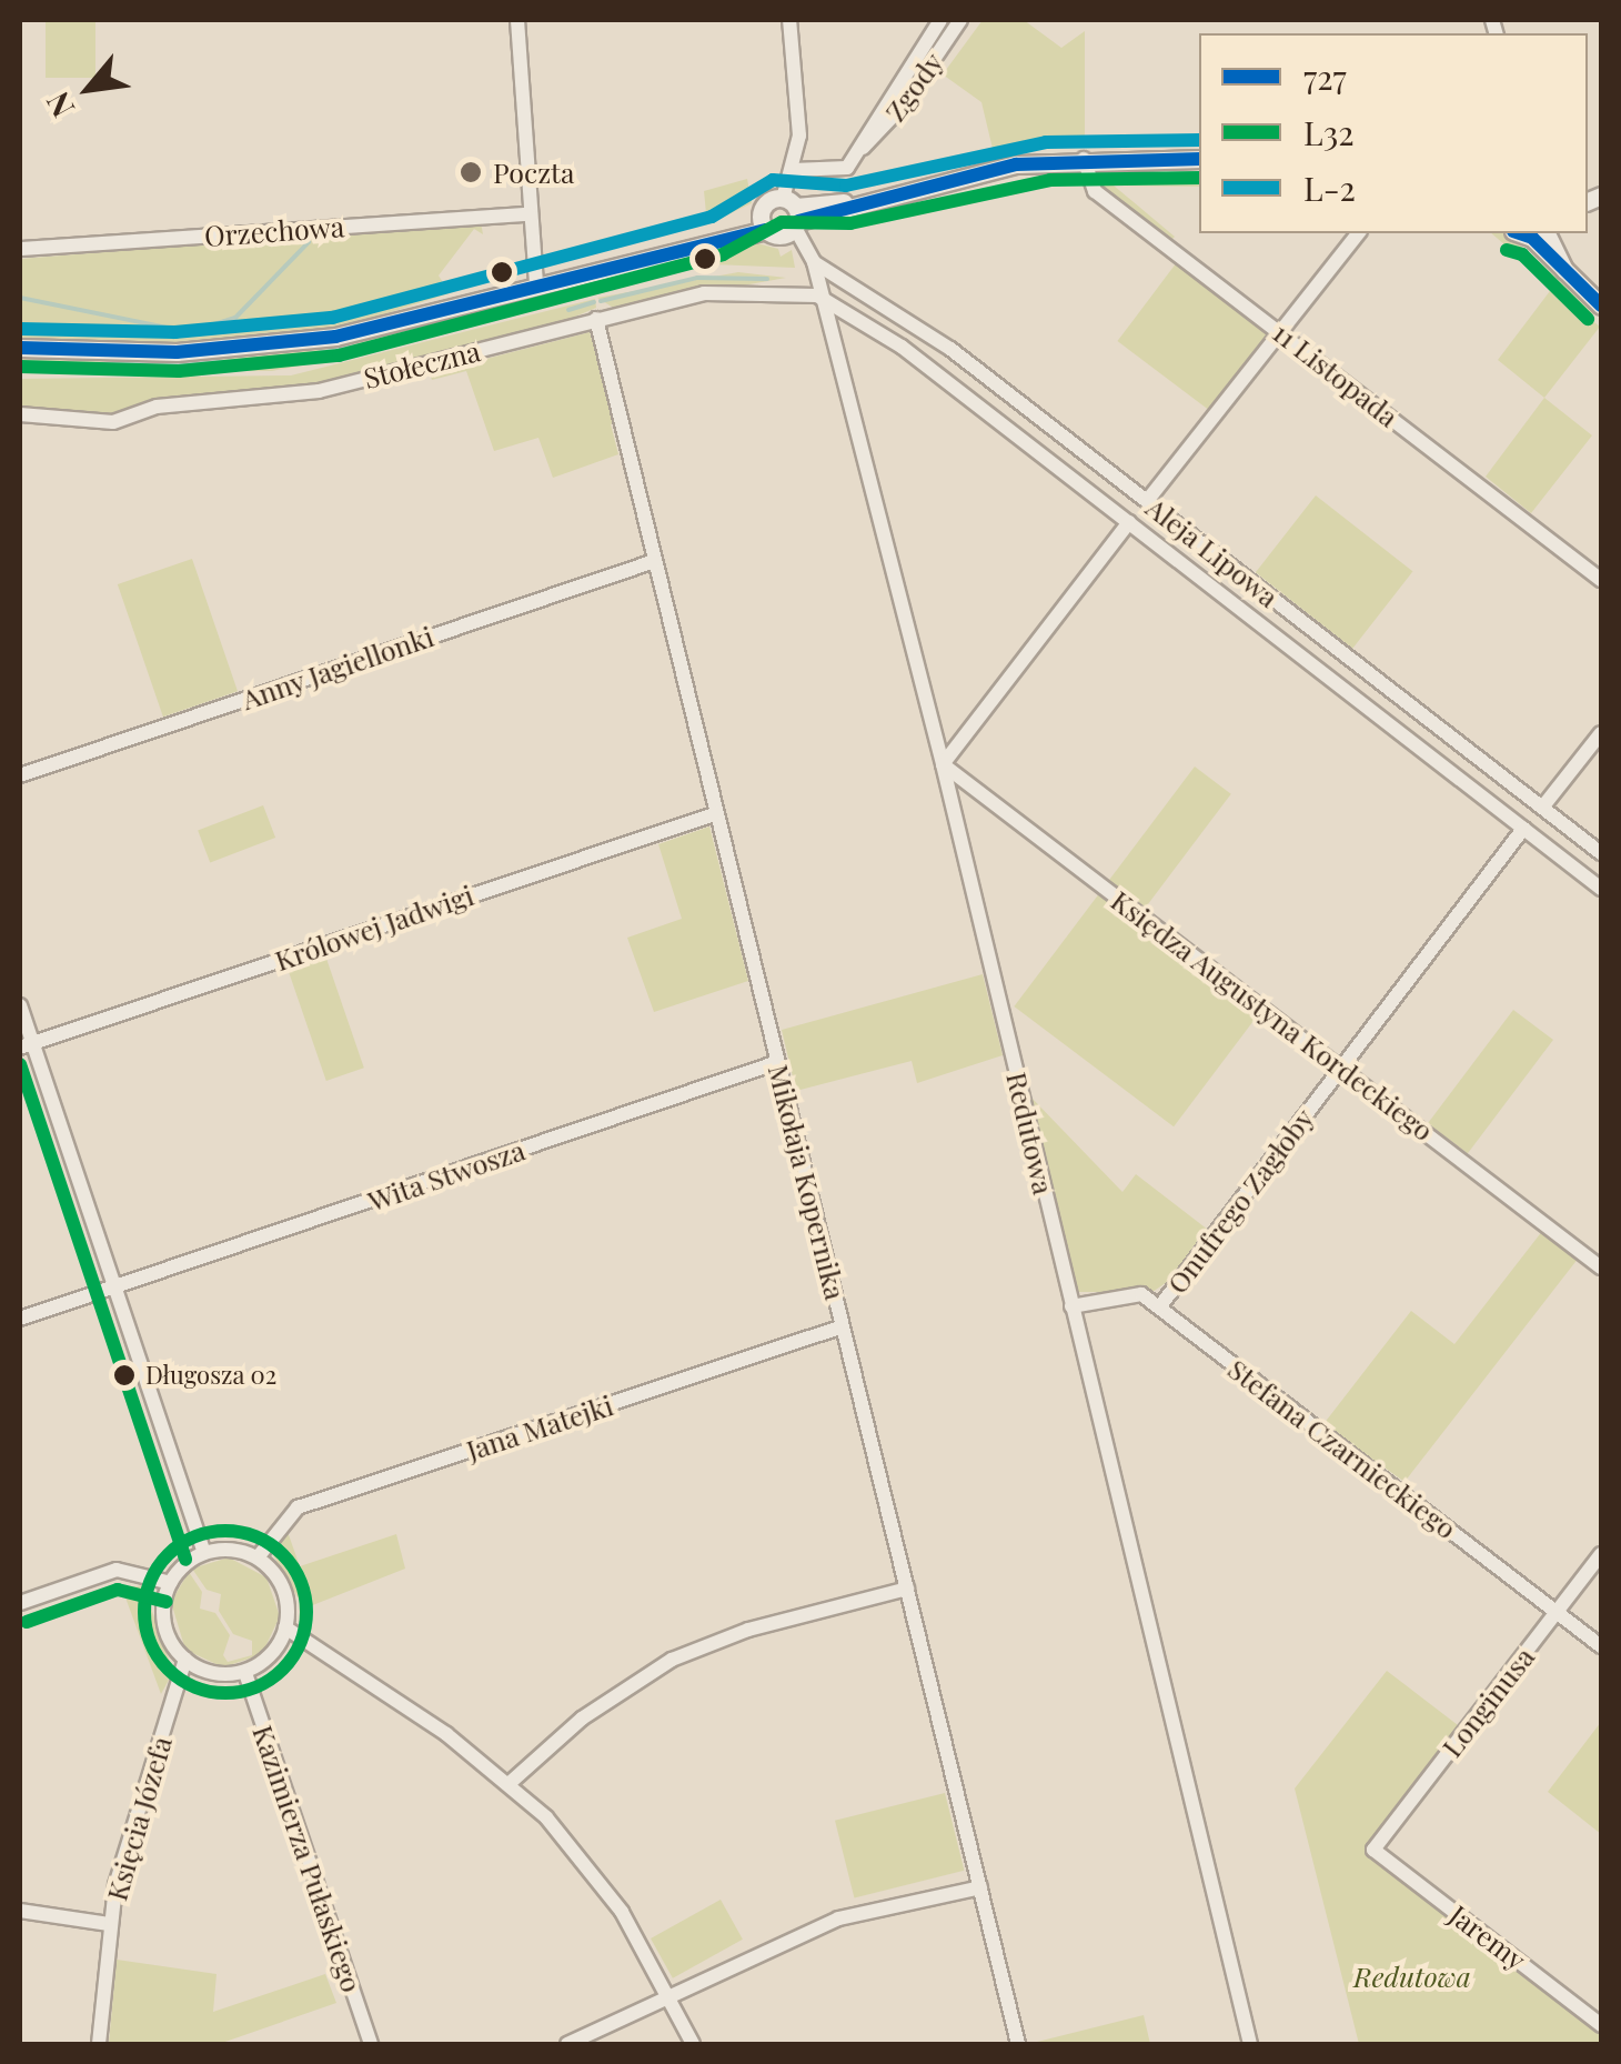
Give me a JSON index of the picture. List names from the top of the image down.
{
  "streets": {
    "street": [
      "Zgody",
      "Orzechowa",
      "Stołeczna",
      "11 Listopada",
      "Aleja Lipowa",
      "Anny Jagiellonki",
      "Królowej Jadwigi",
      "Księdza Augustyna Kordeckiego",
      "Redutowa",
      "Wita Stwosza",
      "Mikołaja Kopernika",
      "Onufrego Zagłoby",
      "Jana Matejki",
      "Stefana Czarnieckiego",
      "Longinusa",
      "Księcia Józefa",
      "Kazimierza Pułaskiego",
      "Jaremy"
    ]
  },
  "crossings": [
    ["Stołeczna", "Aleja Lipowa"],
    ["Stołeczna", "Redutowa"],
    ["Stołeczna", "Mikołaja Kopernika"],
    ["Aleja Lipowa", "Redutowa"],
    ["Aleja Lipowa", "Onufrego Zagłoby"],
    ["Anny Jagiellonki", "Mikołaja Kopernika"],
    ["Królowej Jadwigi", "Mikołaja Kopernika"],
    ["Księdza Augustyna Kordeckiego", "Redutowa"],
    ["Księdza Augustyna Kordeckiego", "Onufrego Zagłoby"],
    ["Redutowa", "Stefana Czarnieckiego"],
    ["Wita Stwosza", "Mikołaja Kopernika"],
    ["Mikołaja Kopernika", "Jana Matejki"],
    ["Onufrego Zagłoby", "Stefana Czarnieckiego"],
    ["Jana Matejki", "Księcia Józefa"],
    ["Jana Matejki", "Kazimierza Pułaskiego"],
    ["Stefana Czarnieckiego", "Longinusa"],
    ["Longinusa", "Jaremy"],
    ["Księcia Józefa", "Kazimierza Pułaskiego"]
  ],
  "parks": ["Redutowa"],
  "places": ["Poczta", "Długosza 02"],
  "lines": ["transit line L-2", "transit line 727", "transit line L32"],
  "legend": ["727", "L32", "L-2"],
  "north": "bottom left"
}
